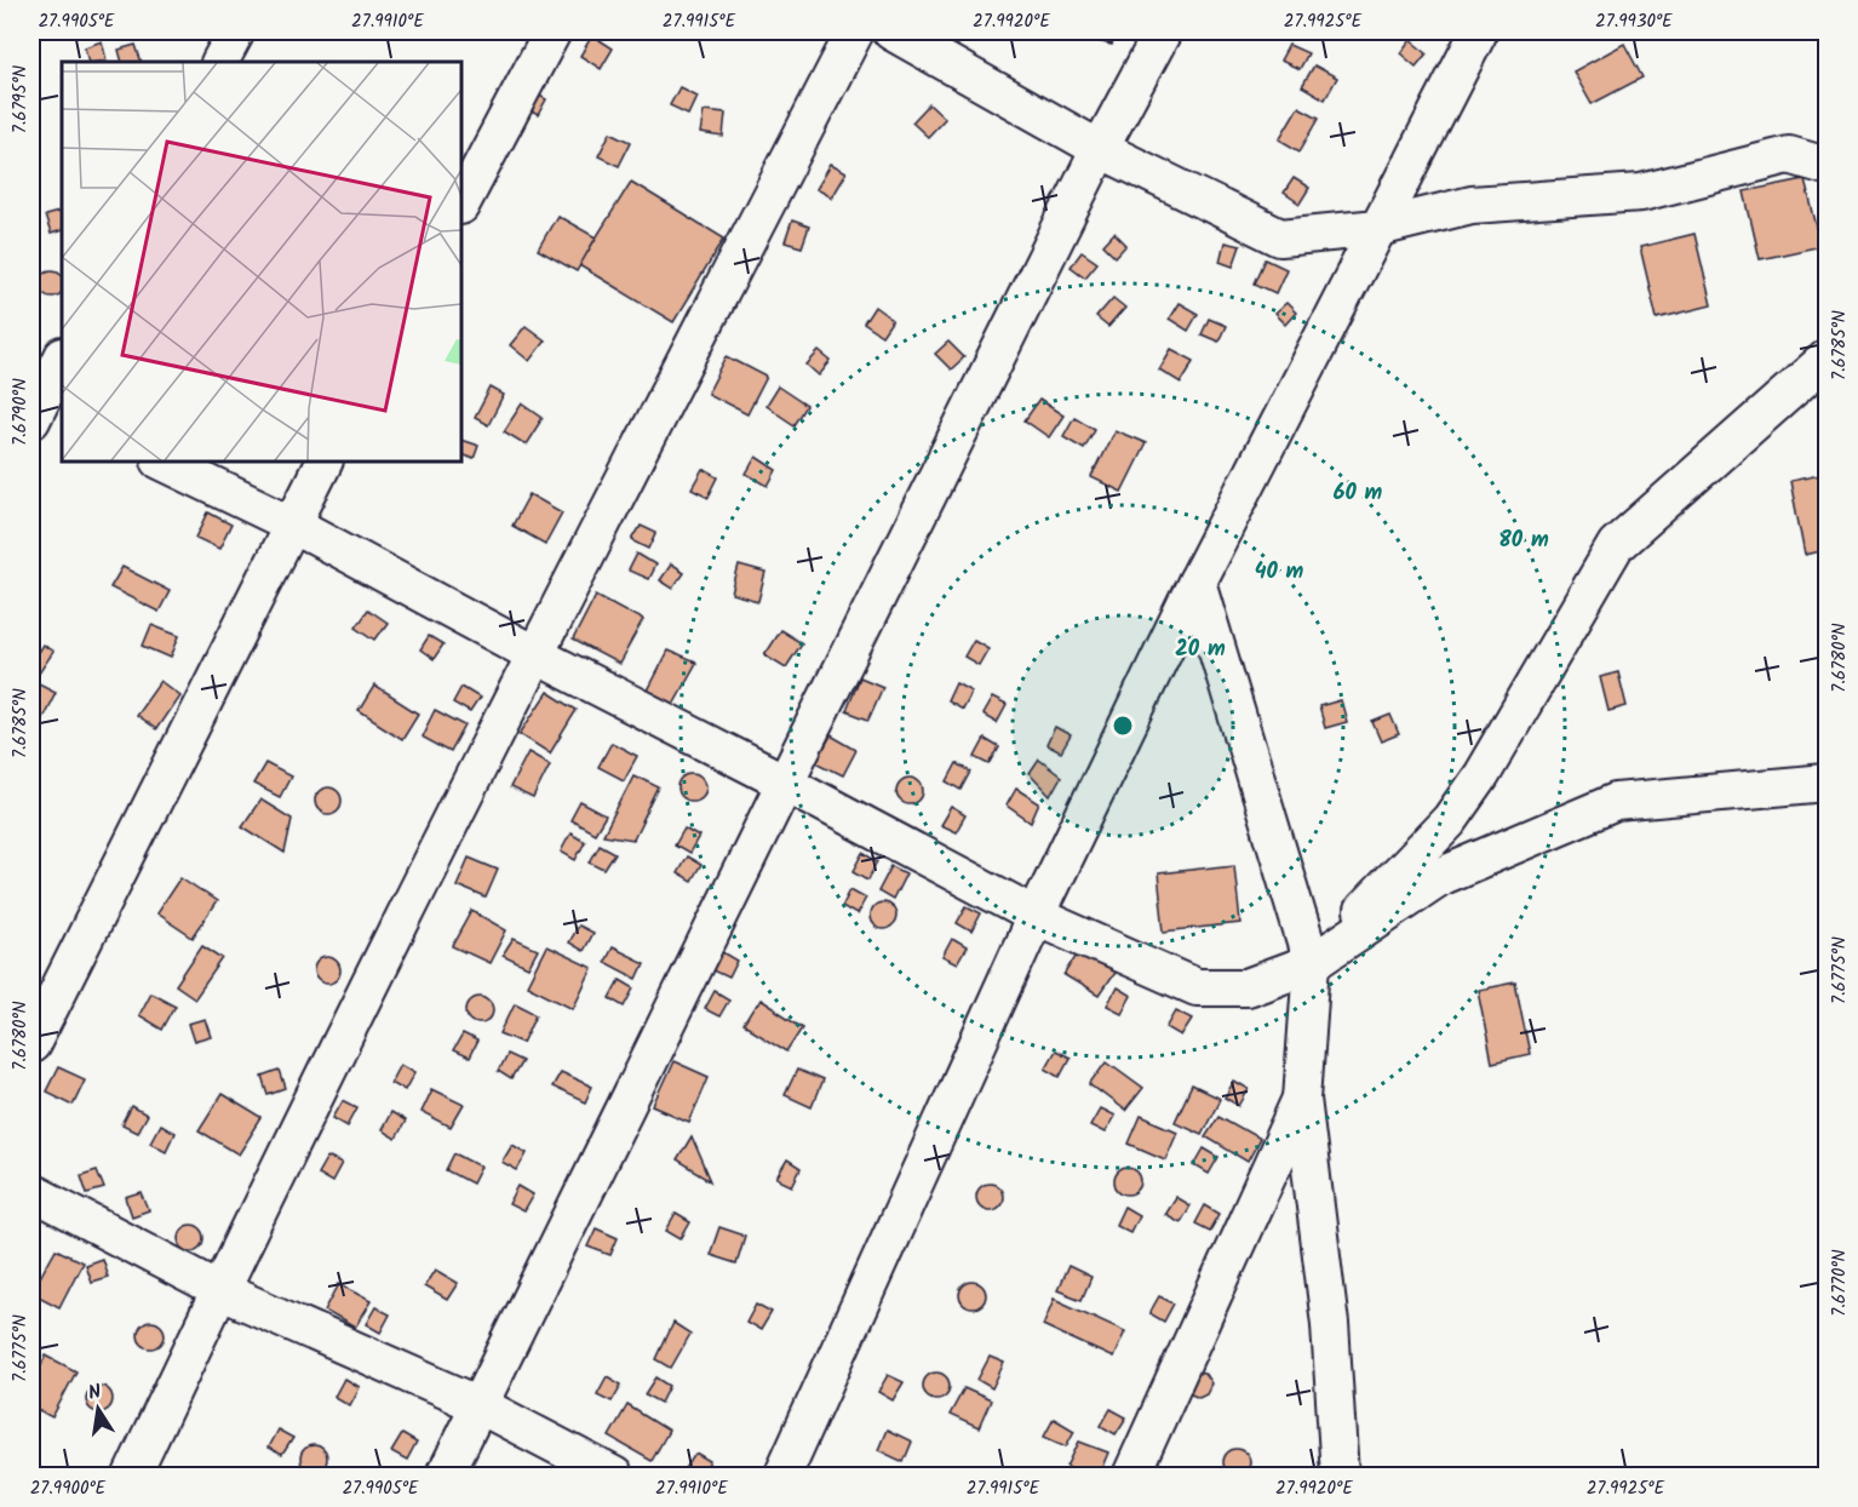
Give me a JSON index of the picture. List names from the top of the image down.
{
  "north": "top",
  "coordinates": [
    "27.9905°E",
    "27.9910°E",
    "27.9915°E",
    "27.9920°E",
    "27.9925°E",
    "27.9930°E",
    "7.6795°N",
    "7.6785°N",
    "7.6790°N",
    "7.6780°N",
    "7.6775°N",
    "7.6770°N",
    "27.9900°E"
  ],
  "rings": [
    "60 m",
    "80 m",
    "40 m",
    "20 m"
  ]
}
